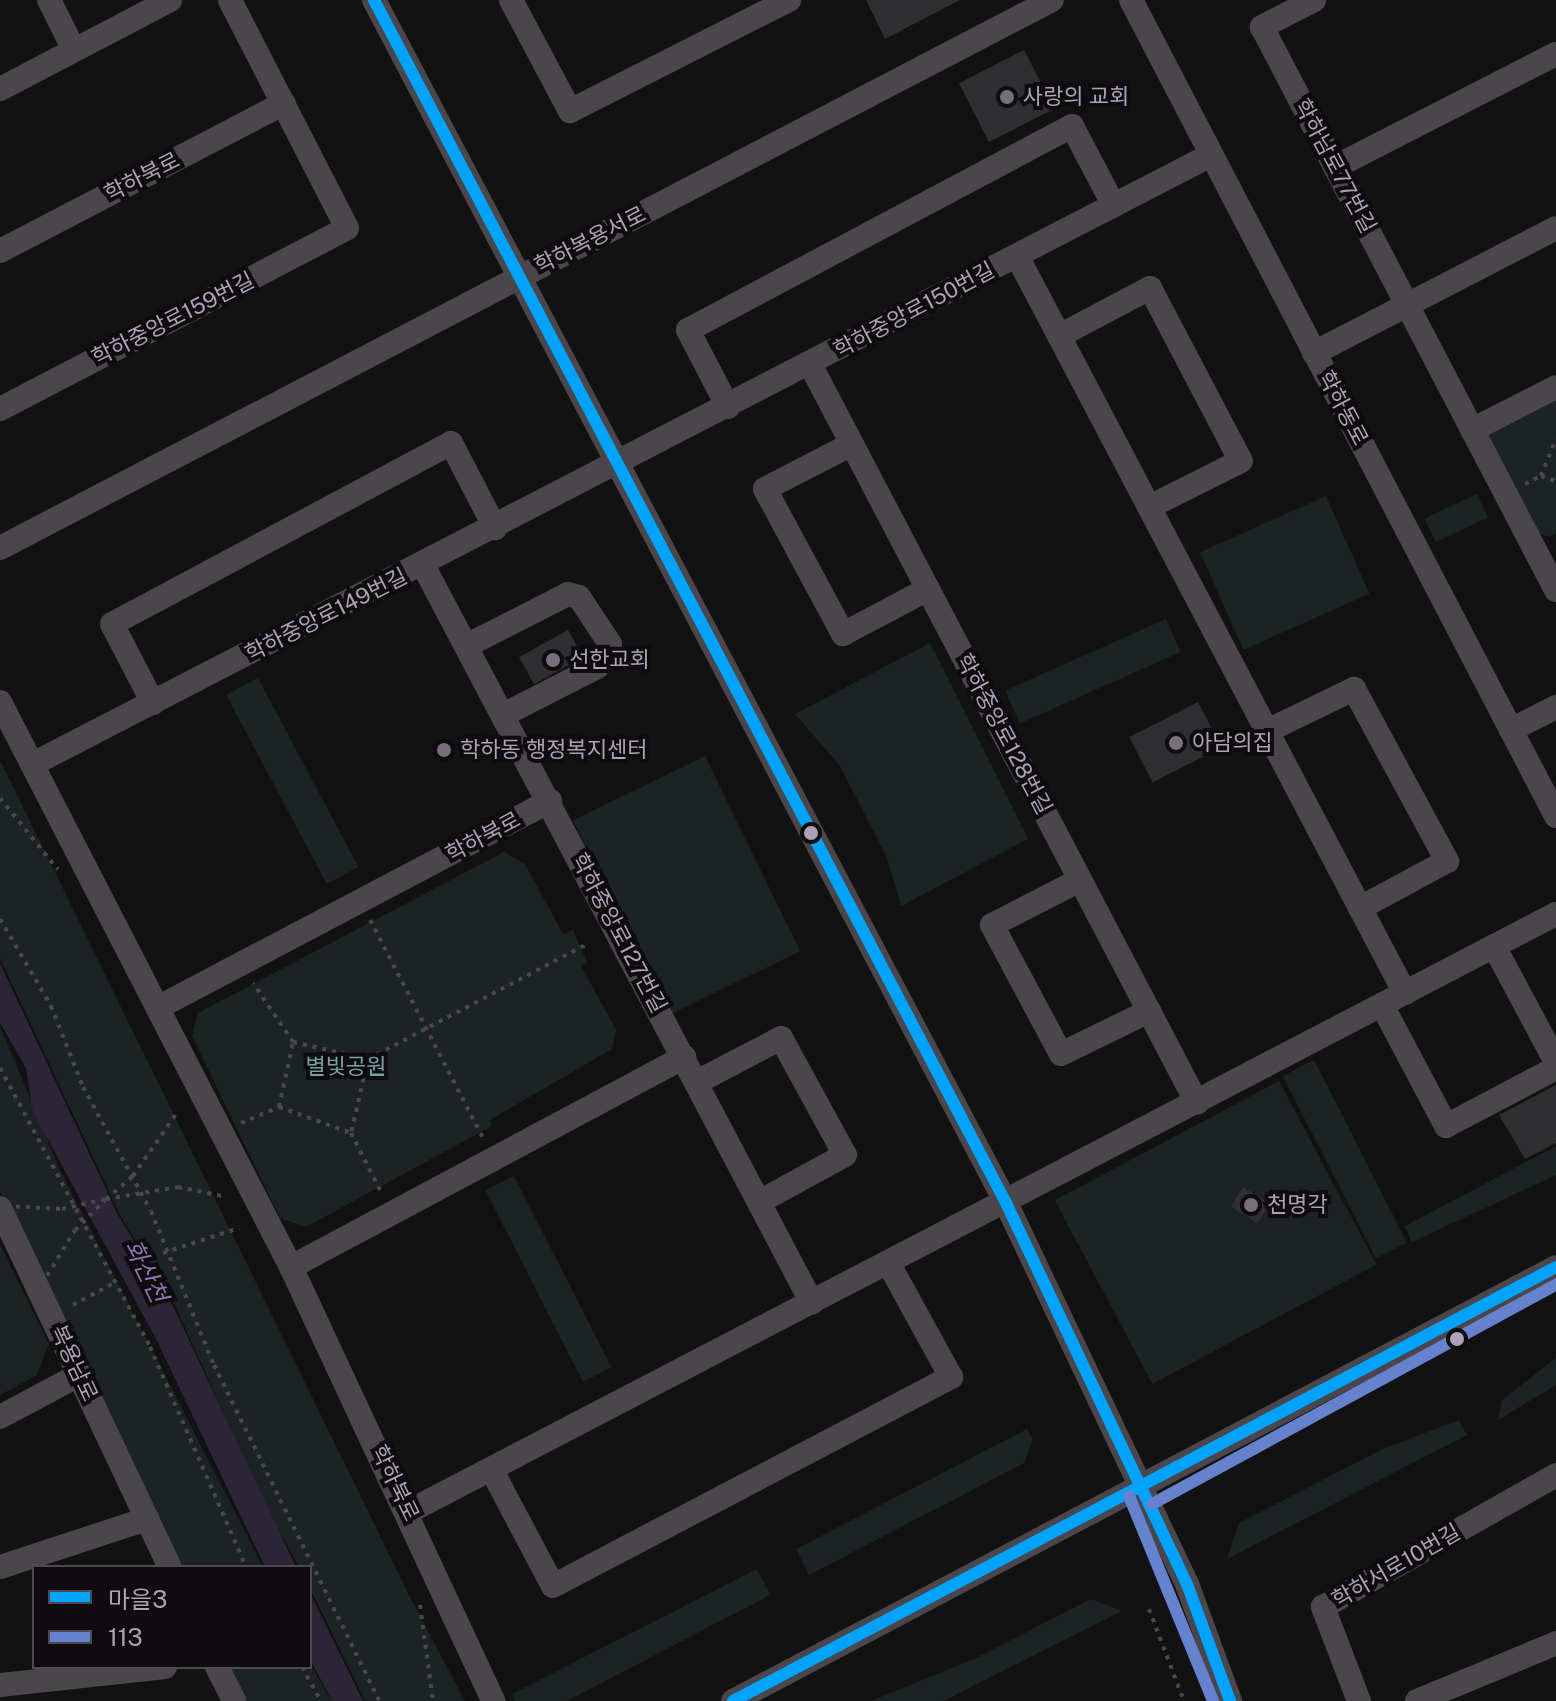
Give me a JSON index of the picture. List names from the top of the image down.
{
  "streets": {
    "street": [
      "학하남로77번길",
      "학하북로",
      "학하복용서로",
      "학하중앙로150번길",
      "학하중앙로159번길",
      "학하동로",
      "학하중앙로149번길",
      "학하중앙로128번길",
      "학하중앙로127번길",
      "복용남로",
      "학하서로10번길"
    ]
  },
  "crossings": [
    ["학하북로", "학하중앙로159번길"],
    ["학하북로", "학하중앙로149번길"],
    ["학하북로", "학하중앙로127번길"],
    ["학하중앙로150번길", "학하동로"],
    ["학하중앙로150번길", "학하중앙로149번길"],
    ["학하중앙로150번길", "학하중앙로128번길"],
    ["학하중앙로149번길", "학하중앙로127번길"]
  ],
  "water": ["화산천"],
  "parks": ["별빛공원"],
  "places": [
    "사랑의 교회",
    "선한교회",
    "아담의집",
    "학하동 행정복지센터",
    "천명각"
  ],
  "lines": ["transit line 마을3", "transit line 113"],
  "legend": ["마을3", "113"]
}
